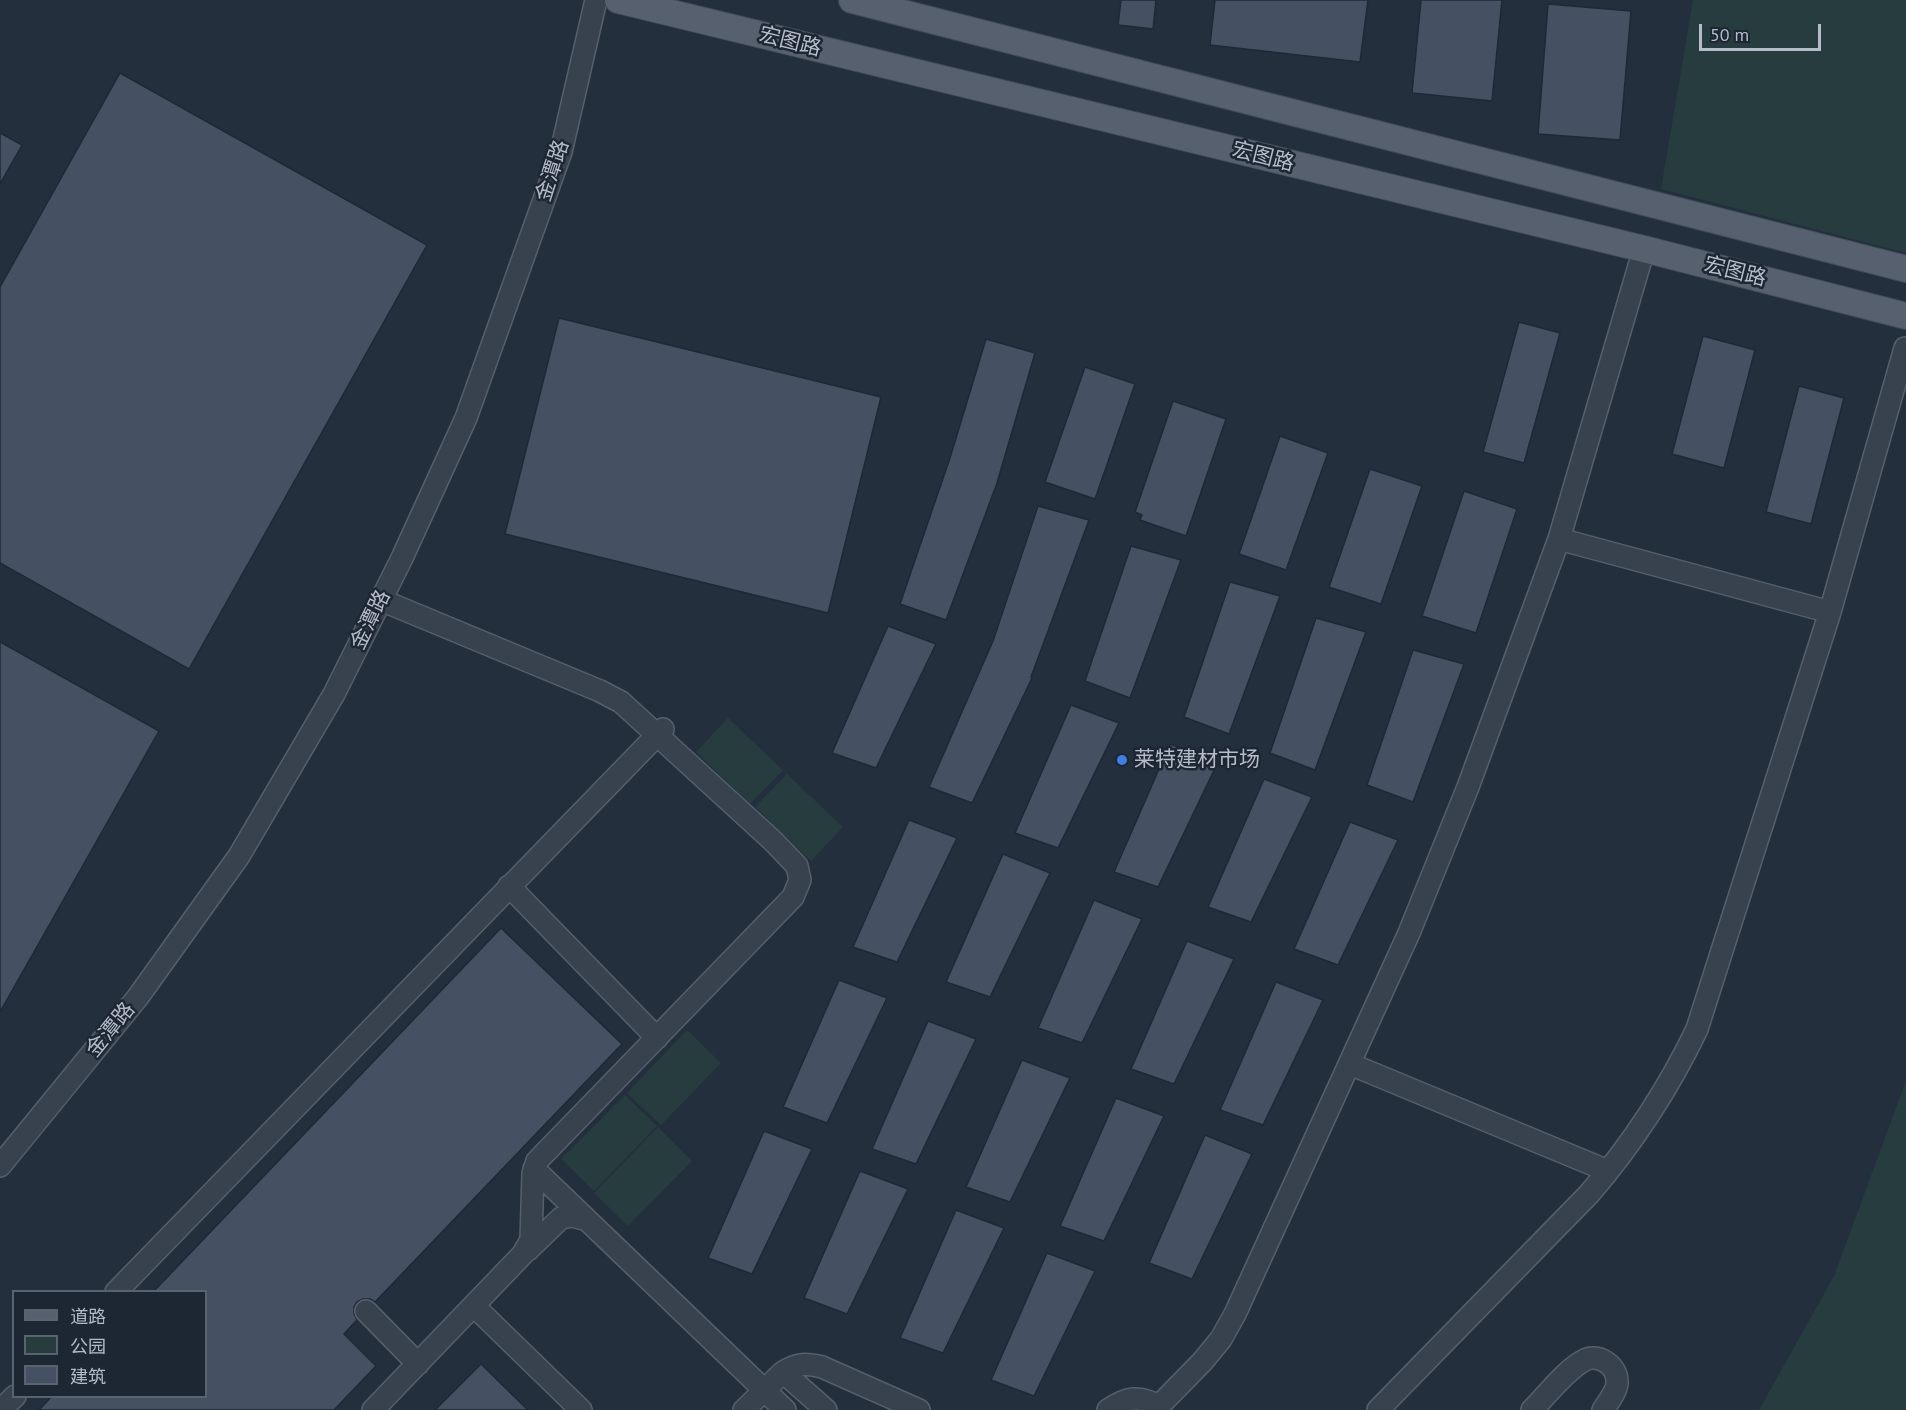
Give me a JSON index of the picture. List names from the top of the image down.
{
  "streets": {
    "main road": ["宏图路"],
    "street": ["金潭路"]
  },
  "places": ["莱特建材市场"],
  "legend": ["道路", "公园", "建筑"],
  "scale_bar": "50 m"
}
